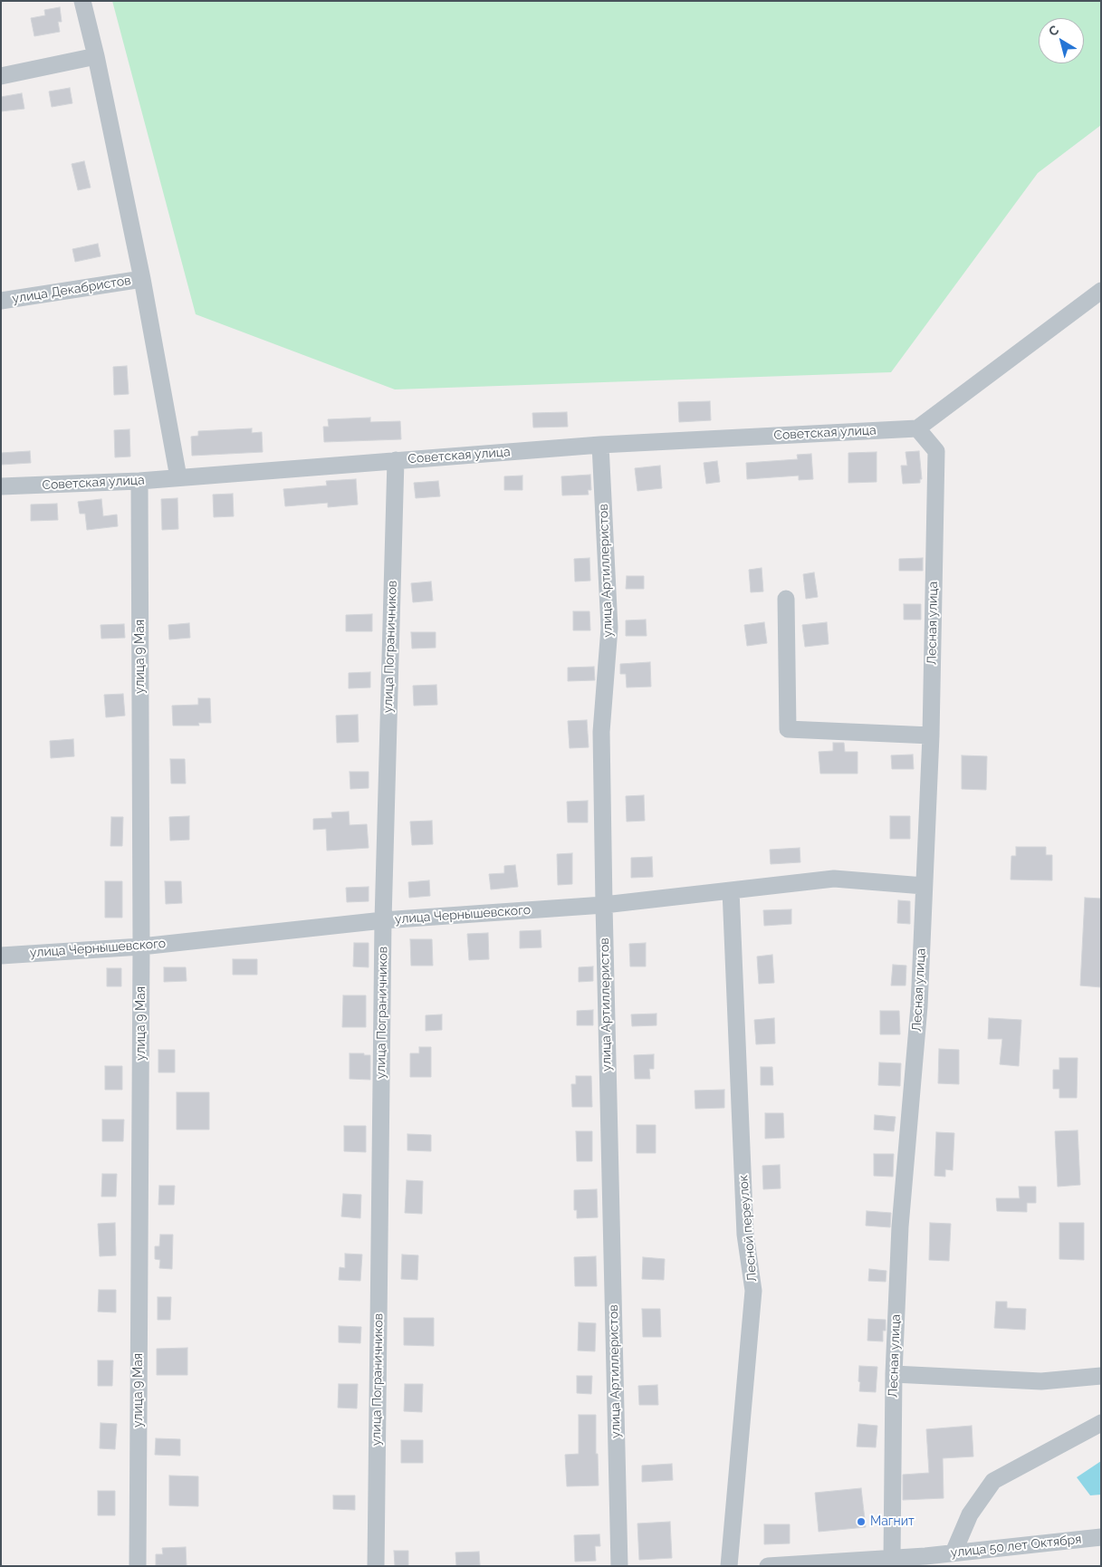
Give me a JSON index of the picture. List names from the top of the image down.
{
  "streets": {
    "street": [
      "улица Декабристов",
      "Советская улица",
      "улица Артиллеристов",
      "Лесная улица",
      "улица Пограничников",
      "улица 9 Мая",
      "улица Чернышевского",
      "Лесной переулок",
      "улица 50 лет Октября"
    ]
  },
  "crossings": [
    ["Советская улица", "улица Артиллеристов"],
    ["Советская улица", "Лесная улица"],
    ["Советская улица", "улица Пограничников"],
    ["Советская улица", "улица 9 Мая"],
    ["улица Артиллеристов", "улица Чернышевского"],
    ["Лесная улица", "улица Чернышевского"],
    ["Лесная улица", "улица 50 лет Октября"],
    ["улица Пограничников", "улица Чернышевского"],
    ["улица 9 Мая", "улица Чернышевского"],
    ["улица Чернышевского", "Лесной переулок"]
  ],
  "places": ["Магнит"],
  "north": "top left"
}
